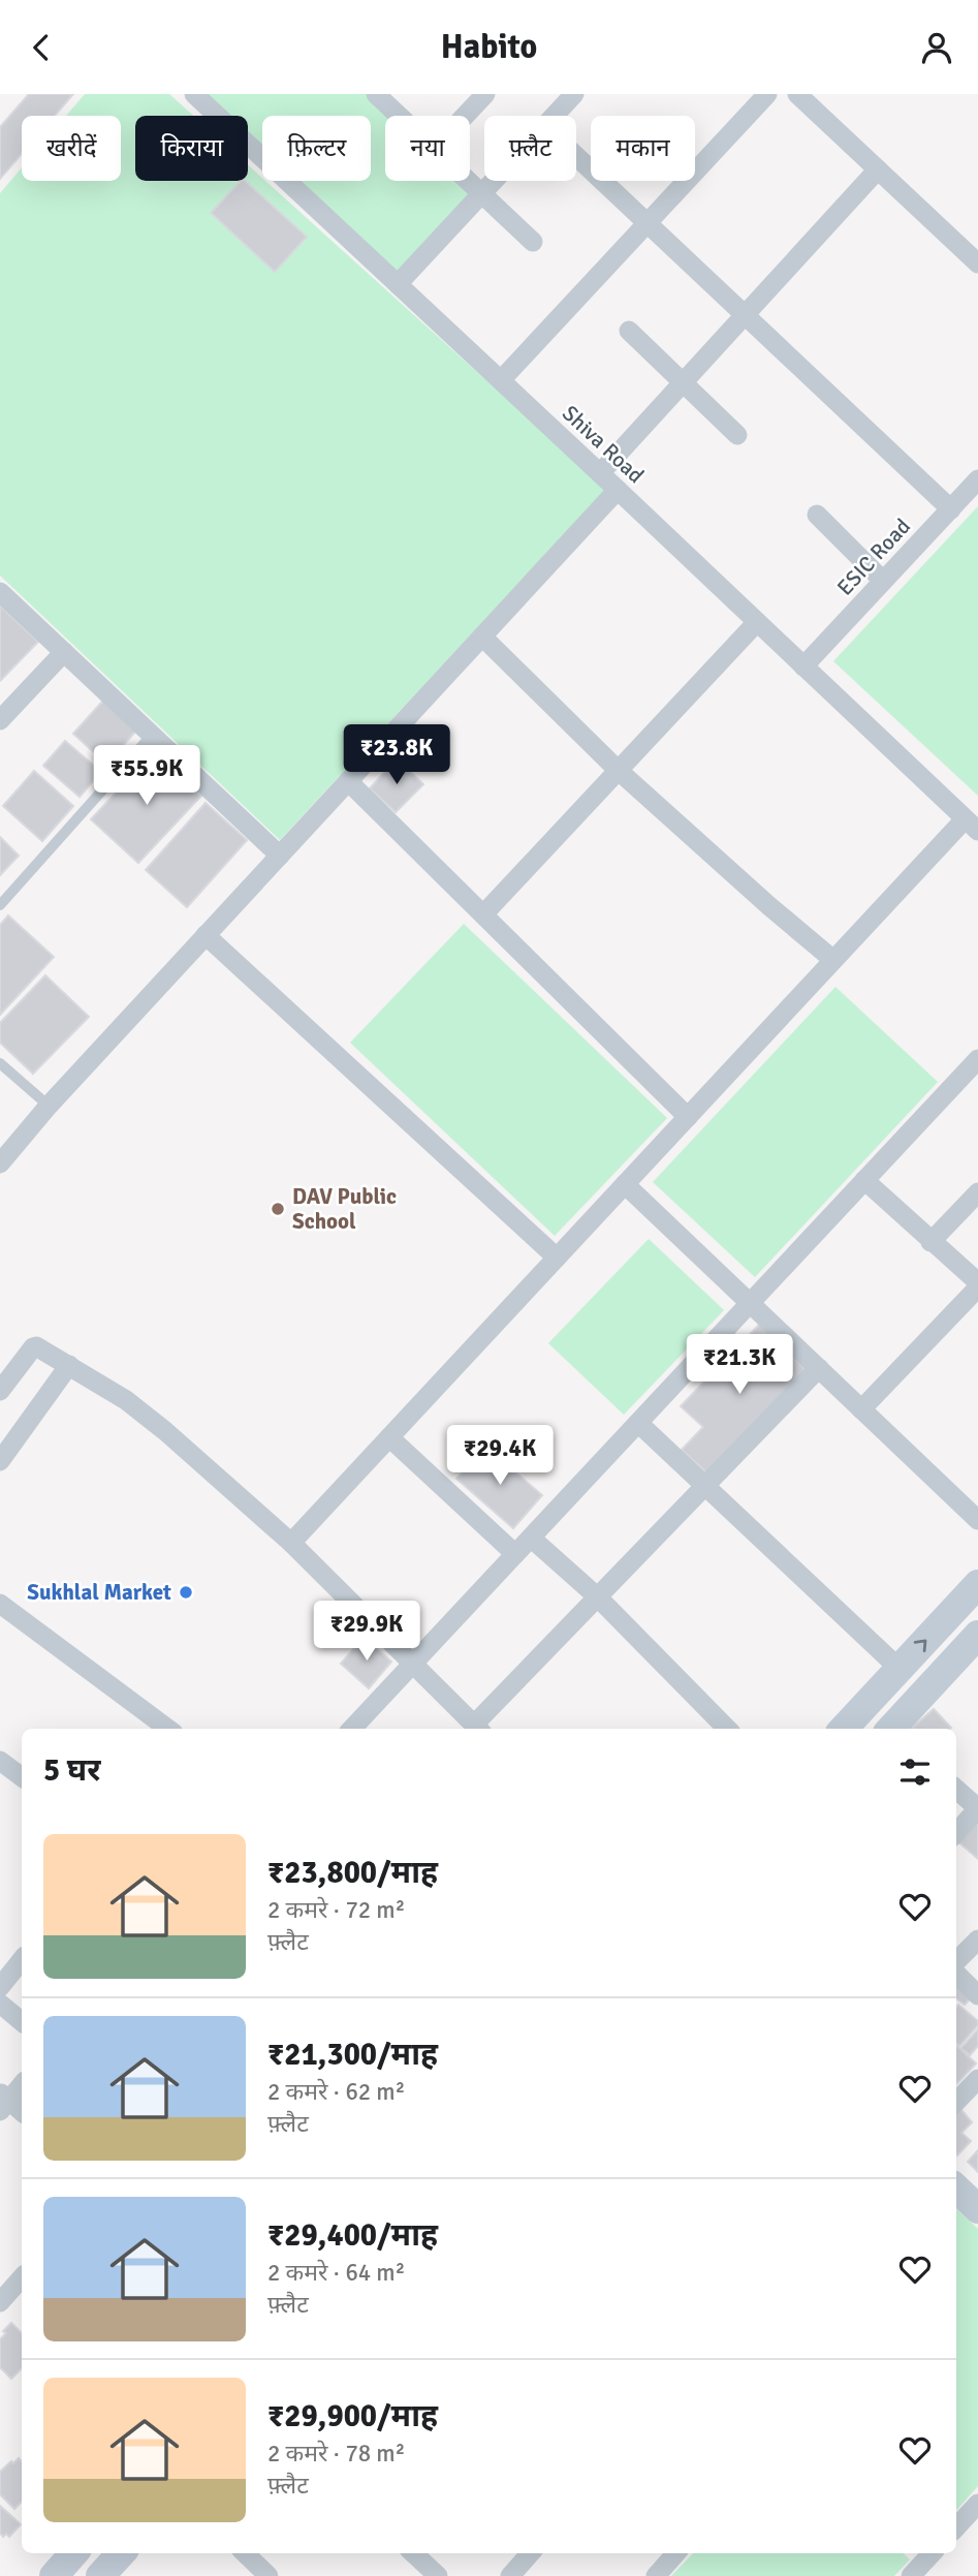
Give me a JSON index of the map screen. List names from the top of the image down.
{
  "streets": {
    "street": ["Shiva Road", "ESIC Road"]
  },
  "crossings": [
    ["Shiva Road", "ESIC Road"]
  ],
  "places": ["DAV Public School", "Sukhlal Market"],
  "page": {
    "header": "Habito",
    "chip": [
      "खरीदें",
      "किराया",
      "फ़िल्टर",
      "नया",
      "फ़्लैट",
      "मकान"
    ],
    "price": [
      "₹23.8K",
      "₹55.9K",
      "₹21.3K",
      "₹29.4K",
      "₹29.9K"
    ],
    "heading": "5 घर",
    "list": [
      {
        "name": "₹23,800/माह",
        "note": "2 कमरे · 72 m² · फ़्लैट"
      },
      {
        "name": "₹21,300/माह",
        "note": "2 कमरे · 62 m² · फ़्लैट"
      },
      {
        "name": "₹29,400/माह",
        "note": "2 कमरे · 64 m² · फ़्लैट"
      },
      {
        "name": "₹29,900/माह",
        "note": "2 कमरे · 78 m² · फ़्लैट"
      }
    ]
  }
}
